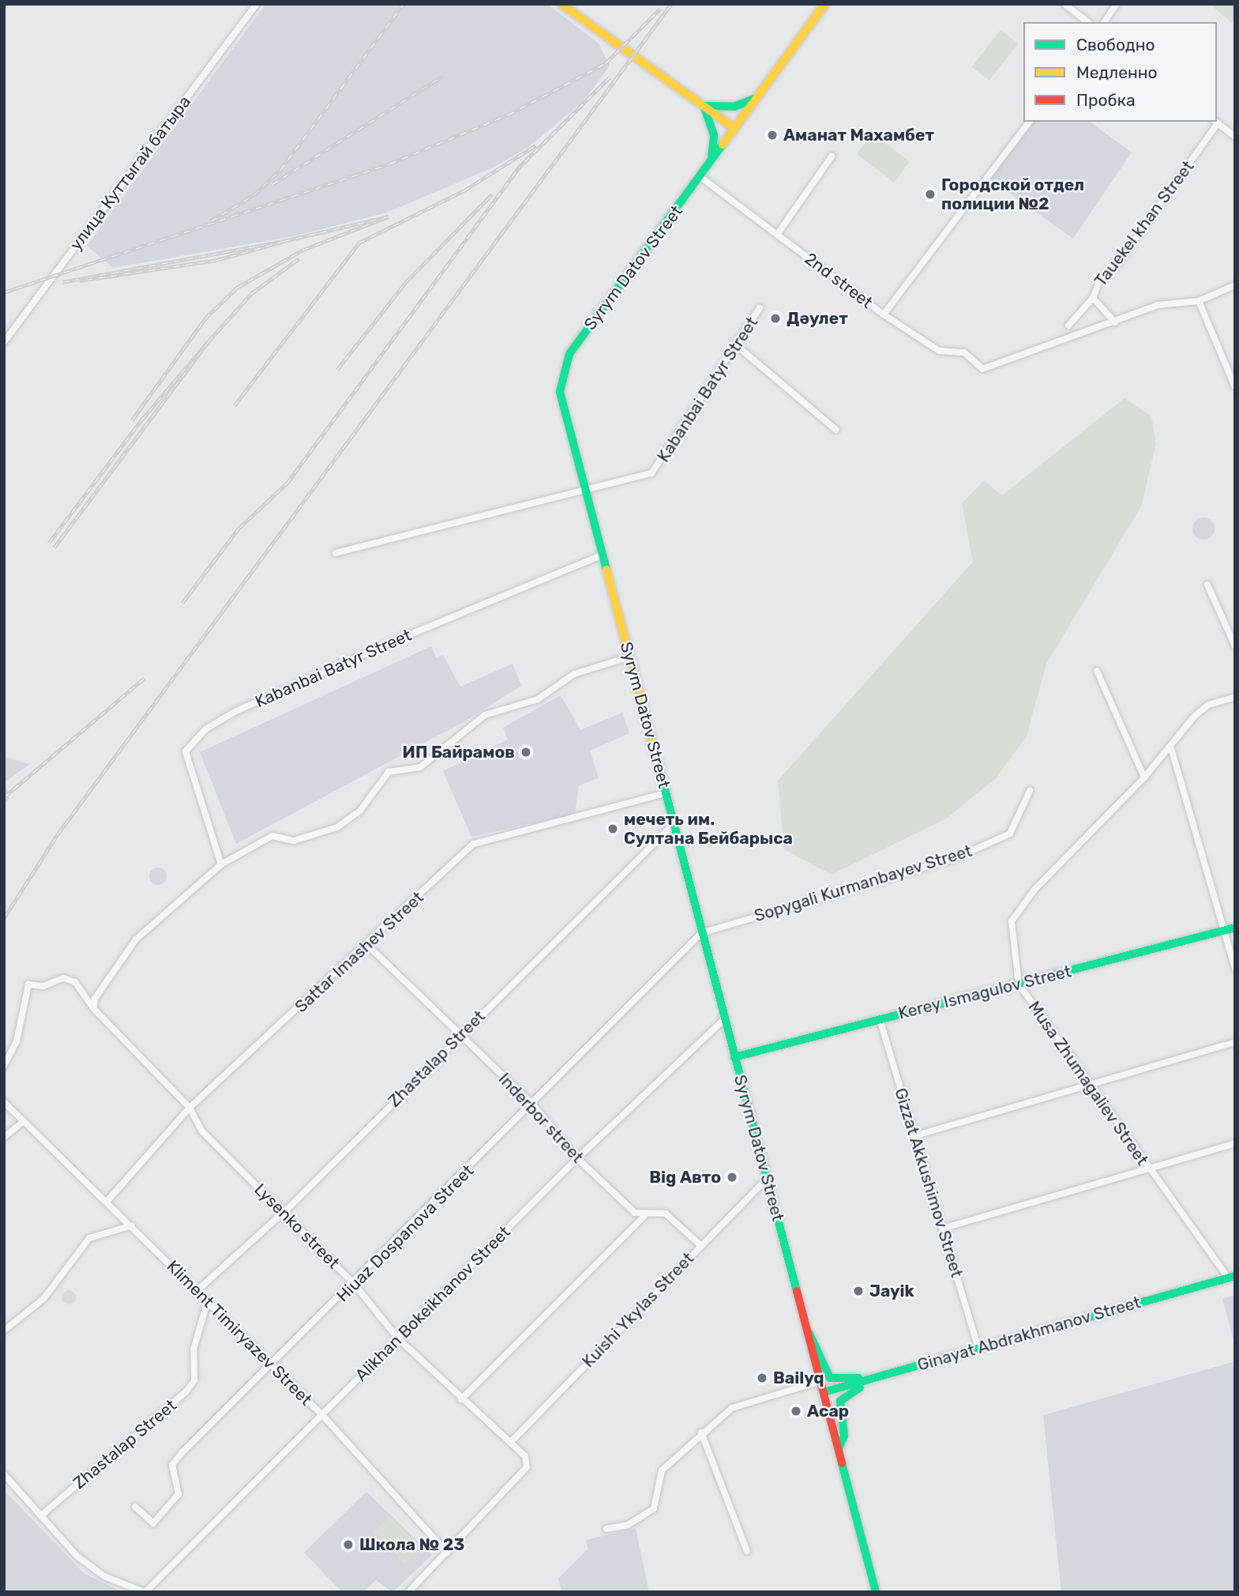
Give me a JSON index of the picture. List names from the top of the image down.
{
  "streets": {
    "main road": ["Syrym Datov Street", "Kerey Ismagulov Street", "Ginayat Abdrakhmanov Street"],
    "street": [
      "улица Куттыгай батыра",
      "Tauekel khan Street",
      "2nd street",
      "Kabanbai Batyr Street",
      "Sopygali Kurmanbayev Street",
      "Sattar Imashev Street",
      "Zhastalap Street",
      "Musa Zhumagaliev Street",
      "Inderbor street",
      "Gizzat Akkushimov Street",
      "Lysenko street",
      "Hiuaz Dospanova Street",
      "Alikhan Bokeikhanov Street",
      "Kuishi Ykylas Street",
      "Kliment Timiryazev Street"
    ]
  },
  "crossings": [
    ["Tauekel khan Street", "2nd street"],
    ["Syrym Datov Street", "2nd street"],
    ["Syrym Datov Street", "Kabanbai Batyr Street"],
    ["Syrym Datov Street", "Sopygali Kurmanbayev Street"],
    ["Syrym Datov Street", "Sattar Imashev Street"],
    ["Syrym Datov Street", "Kerey Ismagulov Street"],
    ["Syrym Datov Street", "Zhastalap Street"],
    ["Syrym Datov Street", "Hiuaz Dospanova Street"],
    ["Syrym Datov Street", "Alikhan Bokeikhanov Street"],
    ["Syrym Datov Street", "Kuishi Ykylas Street"],
    ["Syrym Datov Street", "Ginayat Abdrakhmanov Street"],
    ["Sopygali Kurmanbayev Street", "Hiuaz Dospanova Street"],
    ["Sattar Imashev Street", "Inderbor street"],
    ["Sattar Imashev Street", "Lysenko street"],
    ["Sattar Imashev Street", "Kliment Timiryazev Street"],
    ["Kerey Ismagulov Street", "Musa Zhumagaliev Street"],
    ["Kerey Ismagulov Street", "Gizzat Akkushimov Street"],
    ["Zhastalap Street", "Inderbor street"],
    ["Zhastalap Street", "Lysenko street"],
    ["Zhastalap Street", "Kliment Timiryazev Street"],
    ["Musa Zhumagaliev Street", "Ginayat Abdrakhmanov Street"],
    ["Inderbor street", "Hiuaz Dospanova Street"],
    ["Inderbor street", "Alikhan Bokeikhanov Street"],
    ["Gizzat Akkushimov Street", "Ginayat Abdrakhmanov Street"],
    ["Lysenko street", "Hiuaz Dospanova Street"],
    ["Lysenko street", "Alikhan Bokeikhanov Street"],
    ["Lysenko street", "Kuishi Ykylas Street"],
    ["Lysenko street", "Kliment Timiryazev Street"],
    ["Hiuaz Dospanova Street", "Kliment Timiryazev Street"],
    ["Alikhan Bokeikhanov Street", "Kliment Timiryazev Street"]
  ],
  "places": [
    "Аманат Махамбет",
    "Городской отдел полиции №2",
    "Дәулет",
    "ИП Байрамов",
    "мечеть им. Султана Бейбарыса",
    "Big Авто",
    "Jayik",
    "Bailyq",
    "Асар",
    "Школа № 23"
  ],
  "legend": ["Свободно", "Медленно", "Пробка"]
}
